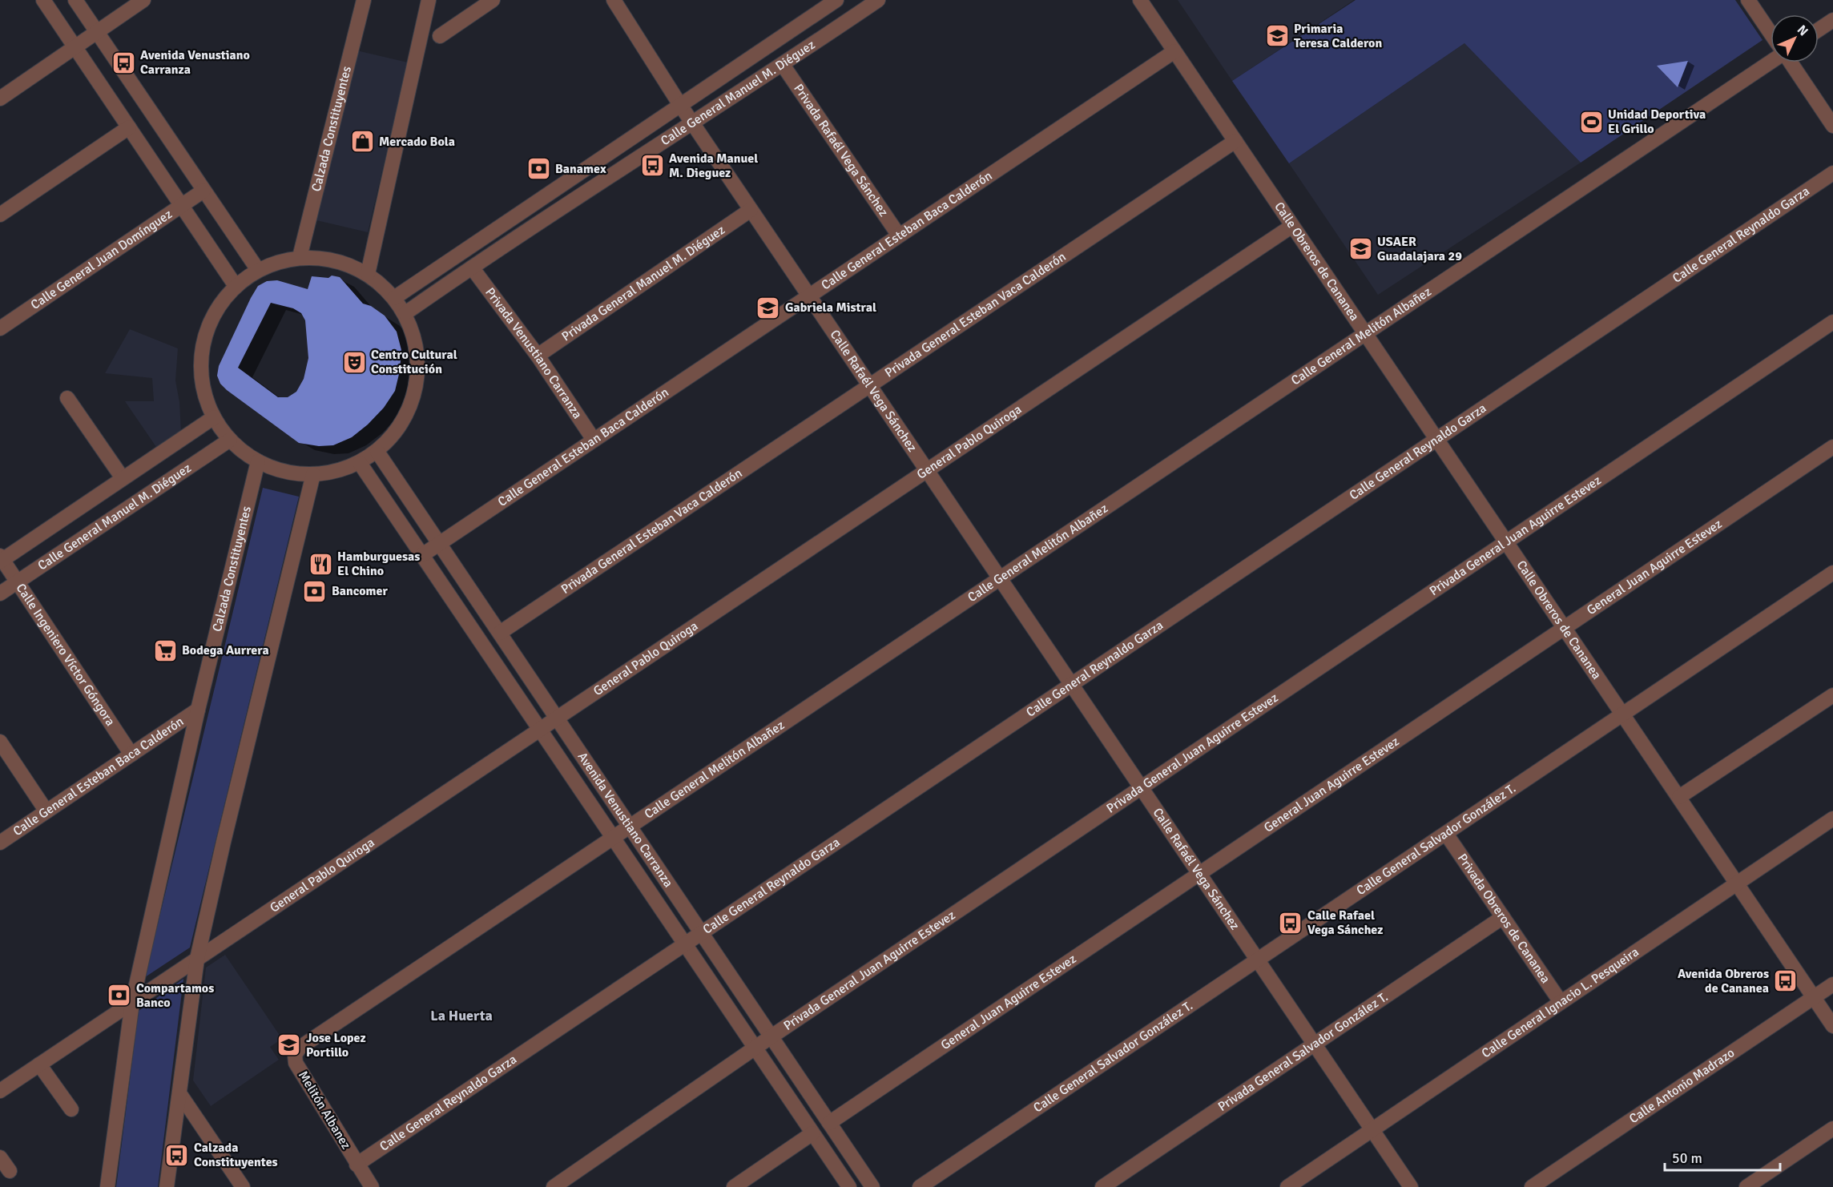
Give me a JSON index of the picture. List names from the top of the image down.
{
  "streets": {
    "street": [
      "Calle General Manuel M. Diéguez",
      "Calzada Constituyentes",
      "Privada Rafaél Vega Sánchez",
      "Calle General Esteban Baca Calderón",
      "Calle General Reynaldo Garza",
      "Calle General Juan Domínguez",
      "Calle Obreros de Cananea",
      "Privada General Manuel M. Diéguez",
      "Privada General Esteban Vaca Calderón",
      "Calle General Melitón Albañez",
      "Privada Venustiano Carranza",
      "Calle Rafaél Vega Sánchez",
      "General Pablo Quiroga",
      "Privada General Juan Aguirre Estevez",
      "General Juan Aguirre Estevez",
      "Calle Ingeniero Víctor Góngora",
      "Avenida Venustiano Carranza",
      "Calle General Salvador González T.",
      "Privada Obreros de Cananea",
      "Calle General Ignacio L. Pesqueira",
      "Privada General Salvador González T.",
      "Calle Antonio Madrazo",
      "Melitón Albanez"
    ]
  },
  "crossings": [
    ["Calle General Manuel M. Diéguez", "Privada Rafaél Vega Sánchez"],
    ["Calle General Manuel M. Diéguez", "Privada Venustiano Carranza"],
    ["Calle General Manuel M. Diéguez", "Calle Rafaél Vega Sánchez"],
    ["Calle General Manuel M. Diéguez", "Calle Ingeniero Víctor Góngora"],
    ["Calzada Constituyentes", "Calle General Esteban Baca Calderón"],
    ["Calzada Constituyentes", "General Pablo Quiroga"],
    ["Privada Rafaél Vega Sánchez", "Calle General Esteban Baca Calderón"],
    ["Calle General Esteban Baca Calderón", "Calle Obreros de Cananea"],
    ["Calle General Esteban Baca Calderón", "Privada Venustiano Carranza"],
    ["Calle General Esteban Baca Calderón", "Calle Rafaél Vega Sánchez"],
    ["Calle General Esteban Baca Calderón", "Calle Ingeniero Víctor Góngora"],
    ["Calle General Esteban Baca Calderón", "Avenida Venustiano Carranza"],
    ["Calle General Reynaldo Garza", "Calle Obreros de Cananea"],
    ["Calle General Reynaldo Garza", "Calle Rafaél Vega Sánchez"],
    ["Calle General Reynaldo Garza", "Avenida Venustiano Carranza"],
    ["Calle General Reynaldo Garza", "Melitón Albanez"],
    ["Calle Obreros de Cananea", "Privada General Esteban Vaca Calderón"],
    ["Calle Obreros de Cananea", "Calle General Melitón Albañez"],
    ["Calle Obreros de Cananea", "General Pablo Quiroga"],
    ["Calle Obreros de Cananea", "Privada General Juan Aguirre Estevez"],
    ["Calle Obreros de Cananea", "General Juan Aguirre Estevez"],
    ["Calle Obreros de Cananea", "Calle General Salvador González T."],
    ["Calle Obreros de Cananea", "Calle General Ignacio L. Pesqueira"],
    ["Calle Obreros de Cananea", "Calle Antonio Madrazo"],
    ["Privada General Manuel M. Diéguez", "Privada Venustiano Carranza"],
    ["Privada General Manuel M. Diéguez", "Calle Rafaél Vega Sánchez"],
    ["Privada General Esteban Vaca Calderón", "Calle Rafaél Vega Sánchez"],
    ["Privada General Esteban Vaca Calderón", "Avenida Venustiano Carranza"],
    ["Calle General Melitón Albañez", "Calle Rafaél Vega Sánchez"],
    ["Calle General Melitón Albañez", "Avenida Venustiano Carranza"],
    ["Calle General Melitón Albañez", "Melitón Albanez"],
    ["Calle Rafaél Vega Sánchez", "General Pablo Quiroga"],
    ["Calle Rafaél Vega Sánchez", "Privada General Juan Aguirre Estevez"],
    ["Calle Rafaél Vega Sánchez", "General Juan Aguirre Estevez"],
    ["Calle Rafaél Vega Sánchez", "Calle General Salvador González T."],
    ["Calle Rafaél Vega Sánchez", "Calle General Ignacio L. Pesqueira"],
    ["Calle Rafaél Vega Sánchez", "Privada General Salvador González T."],
    ["General Pablo Quiroga", "Avenida Venustiano Carranza"],
    ["Privada General Juan Aguirre Estevez", "Avenida Venustiano Carranza"],
    ["General Juan Aguirre Estevez", "Avenida Venustiano Carranza"],
    ["Calle General Salvador González T.", "Privada Obreros de Cananea"],
    ["Privada Obreros de Cananea", "Calle General Ignacio L. Pesqueira"],
    ["Privada Obreros de Cananea", "Privada General Salvador González T."]
  ],
  "districts": ["La Huerta"],
  "places": {
    "school or university": [
      "Primaria Teresa Calderon",
      "USAER Guadalajara 29",
      "Gabriela Mistral",
      "Jose Lopez Portillo"
    ],
    "bus stop": [
      "Avenida Venustiano Carranza",
      "Avenida Manuel M. Dieguez",
      "Calle Rafael Vega Sánchez",
      "Avenida Obreros de Cananea",
      "Calzada Constituyentes"
    ],
    "sports": ["Unidad Deportiva El Grillo"],
    "shop": ["Mercado Bola"],
    "bank": ["Banamex", "Bancomer", "Compartamos Banco"],
    "theatre": ["Centro Cultural Constitución"],
    "restaurant": ["Hamburguesas El Chino"],
    "supermarket": ["Bodega Aurrera"]
  },
  "scale_bar": "50 m",
  "north": "top right"
}
